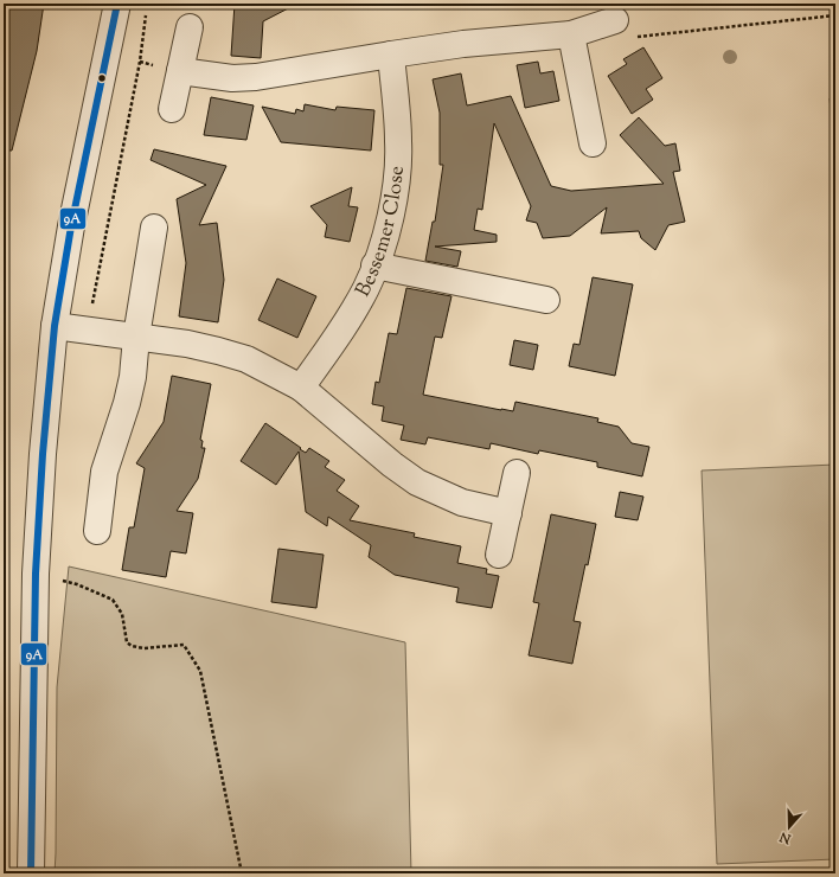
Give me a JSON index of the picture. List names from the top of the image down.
{
  "streets": {
    "street": ["Bessemer Close"]
  },
  "lines": ["transit line 9A"],
  "north": "bottom"
}
